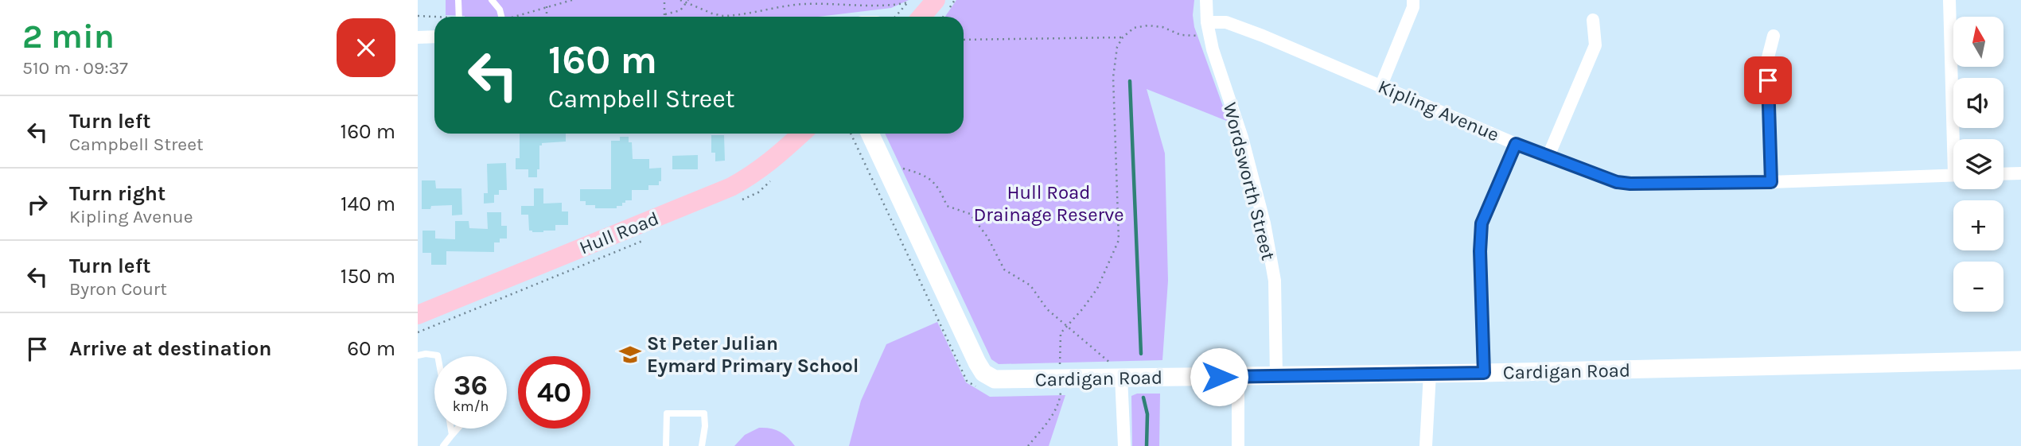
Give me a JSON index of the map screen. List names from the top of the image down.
{
  "streets": {
    "main road": ["Hull Road"],
    "street": ["Kipling Avenue", "Wordsworth Street", "Cardigan Road"]
  },
  "crossings": [
    ["Kipling Avenue", "Wordsworth Street"],
    ["Wordsworth Street", "Cardigan Road"]
  ],
  "parks": ["Hull Road Drainage Reserve"],
  "places": {
    "school or university": ["St Peter Julian Eymard Primary School"]
  },
  "north": "top",
  "page": {
    "heading": ["2 min", "510 m · 09:37"],
    "map_buttons": ["+", "−"],
    "turn": ["160 m", "Campbell Street"],
    "list": [
      {
        "name": "Turn left",
        "note": "Campbell Street",
        "value": "160 m"
      },
      {
        "name": "Turn right",
        "note": "Kipling Avenue",
        "value": "140 m"
      },
      {
        "name": "Turn left",
        "note": "Byron Court",
        "value": "150 m"
      },
      {
        "name": "Arrive at destination",
        "value": "60 m"
      }
    ],
    "speed": "36 km/h",
    "limit": "40"
  }
}
